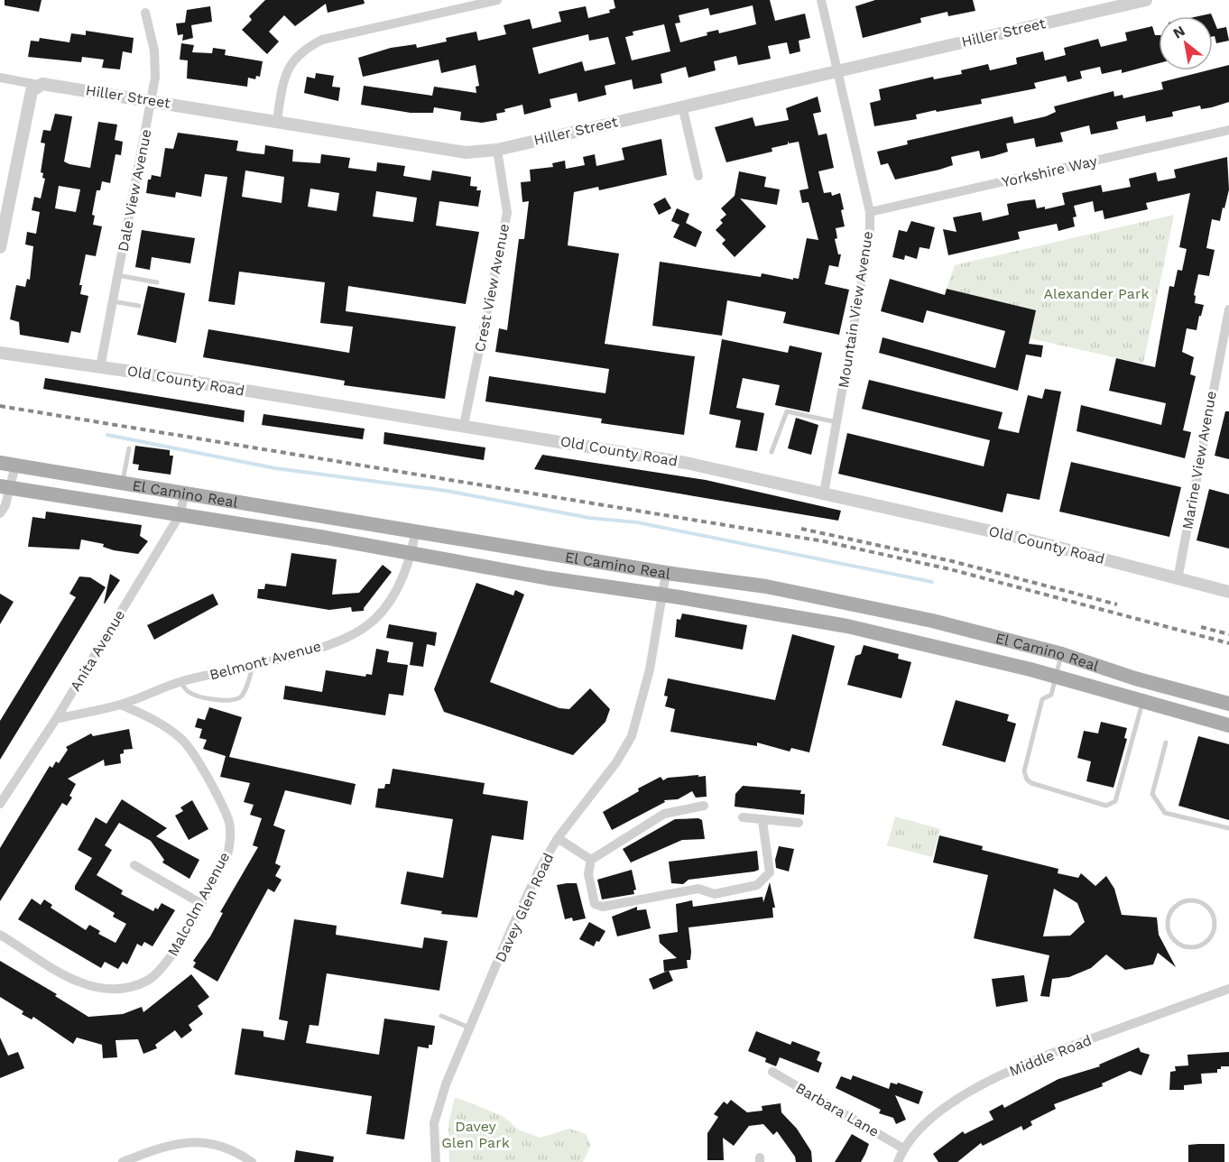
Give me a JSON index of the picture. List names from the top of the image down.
{
  "streets": {
    "main road": ["El Camino Real"],
    "street": [
      "Hiller Street",
      "Yorkshire Way",
      "Dale View Avenue",
      "Crest View Avenue",
      "Mountain View Avenue",
      "Old County Road",
      "Marine View Avenue",
      "Anita Avenue",
      "Belmont Avenue",
      "Malcolm Avenue",
      "Davey Glen Road",
      "Middle Road",
      "Barbara Lane"
    ]
  },
  "crossings": [
    ["Hiller Street", "Dale View Avenue"],
    ["Hiller Street", "Crest View Avenue"],
    ["Hiller Street", "Mountain View Avenue"],
    ["Yorkshire Way", "Mountain View Avenue"],
    ["Dale View Avenue", "Old County Road"],
    ["Crest View Avenue", "Old County Road"],
    ["Mountain View Avenue", "Old County Road"],
    ["Old County Road", "Marine View Avenue"],
    ["El Camino Real", "Anita Avenue"],
    ["El Camino Real", "Belmont Avenue"],
    ["El Camino Real", "Davey Glen Road"],
    ["Anita Avenue", "Belmont Avenue"],
    ["Belmont Avenue", "Malcolm Avenue"],
    ["Middle Road", "Barbara Lane"]
  ],
  "parks": ["Alexander Park", "Davey Glen Park"],
  "north": "top left"
}
